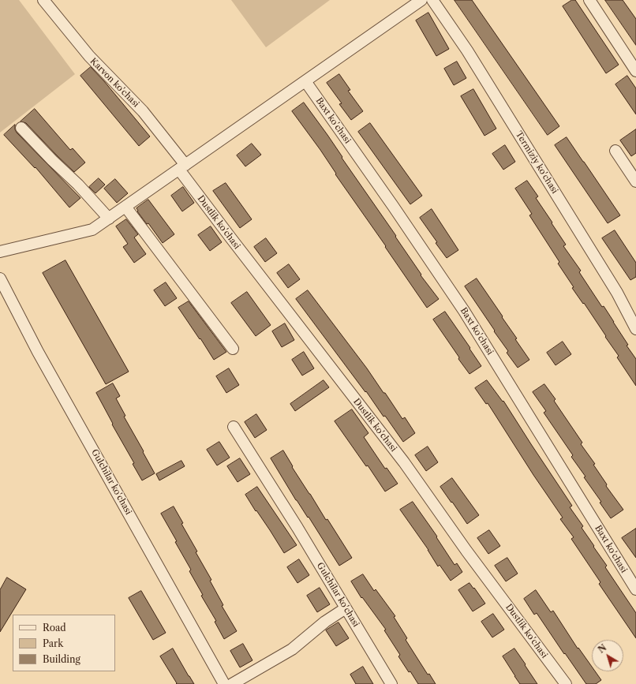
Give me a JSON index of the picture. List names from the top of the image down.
{
  "streets": {
    "street": [
      "Karvon ko'chasi",
      "Baxt ko'chasi",
      "Termiziy ko'chasi",
      "Dustlik ko'chasi",
      "Gulchilar ko'chasi"
    ]
  },
  "crossings": [
    ["Karvon ko'chasi", "Dustlik ko'chasi"]
  ],
  "legend": ["Road", "Park", "Building"],
  "north": "top left"
}
